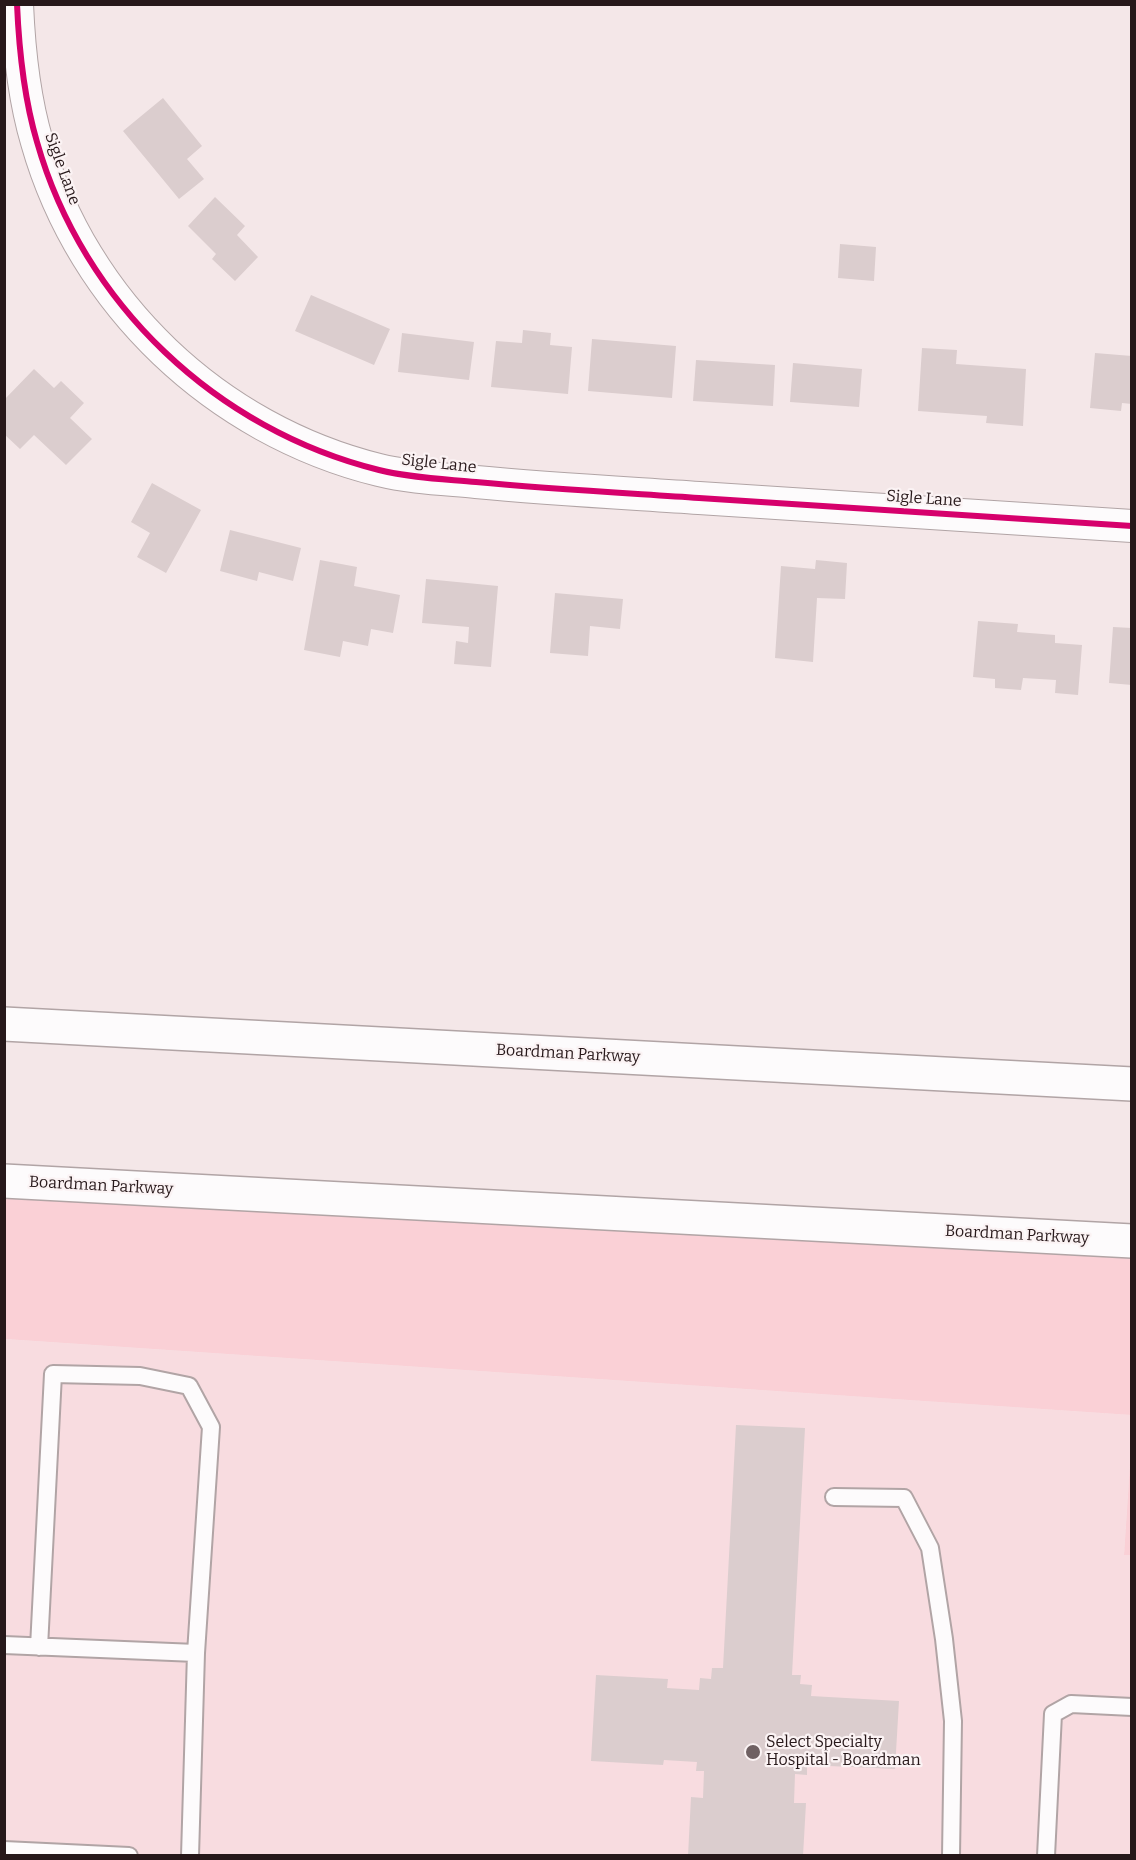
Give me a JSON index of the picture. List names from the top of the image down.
{
  "streets": {
    "highway": ["Boardman Parkway"],
    "street": ["Sigle Lane"]
  },
  "places": ["Select Specialty Hospital - Boardman"]
}
